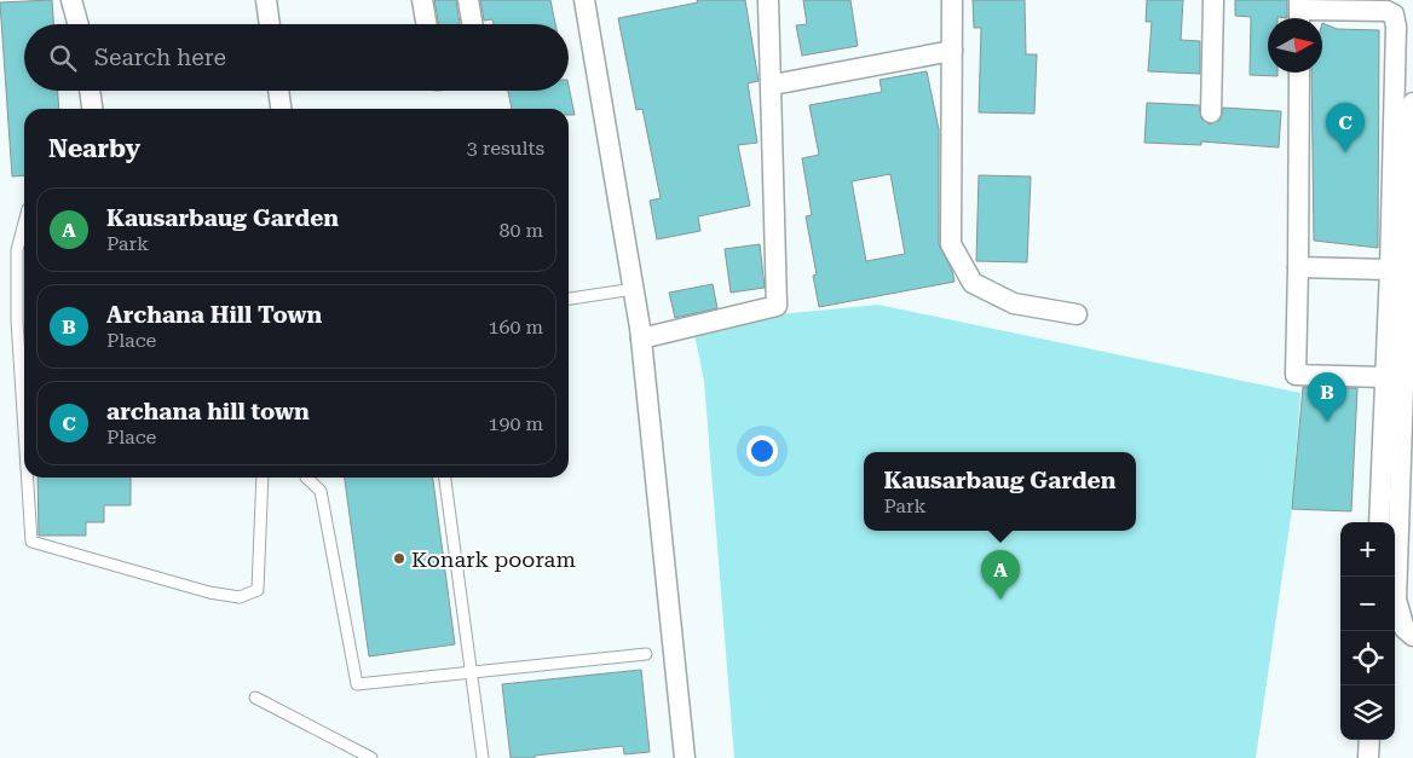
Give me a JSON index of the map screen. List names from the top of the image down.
{
  "places": ["Konark pooram"],
  "north": "right",
  "page": {
    "search": "Search here",
    "pins": ["C", "B", "A"],
    "heading": ["Nearby", "3 results"],
    "list": [
      {
        "mark": "A",
        "name": "Kausarbaug Garden",
        "note": "Park",
        "value": "80 m"
      },
      {
        "mark": "B",
        "name": "Archana Hill Town",
        "note": "Place",
        "value": "160 m"
      },
      {
        "mark": "C",
        "name": "archana hill town",
        "note": "Place",
        "value": "190 m"
      }
    ],
    "popup": ["Kausarbaug Garden", "Park"],
    "map_buttons": ["+", "−"]
  }
}
